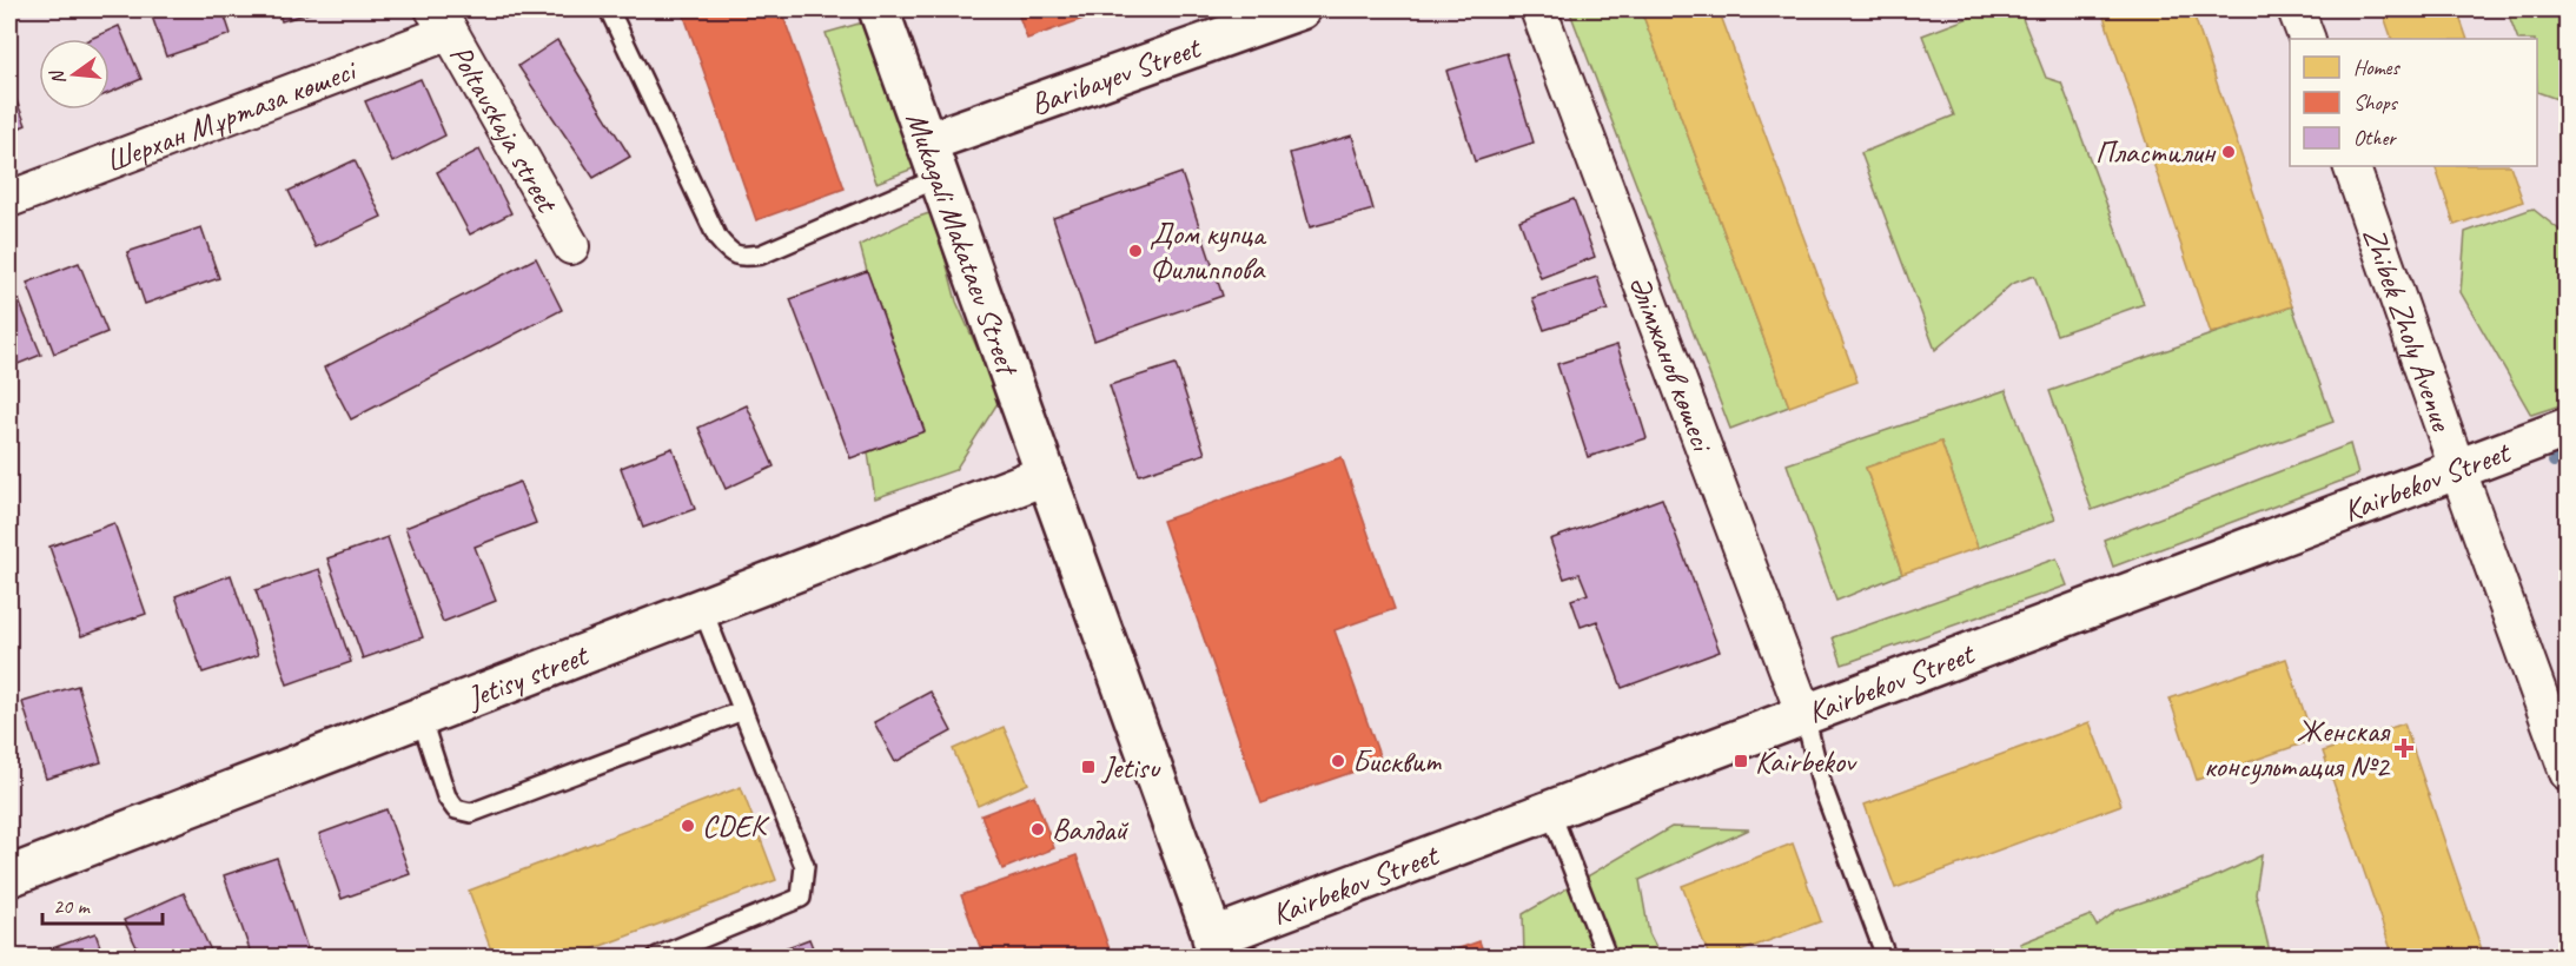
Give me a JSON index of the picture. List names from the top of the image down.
{
  "streets": {
    "main road": [
      "Baribayev Street",
      "Mukagali Makataev Street",
      "Kairbekov Street",
      "Jetisy street"
    ],
    "street": [
      "Шерхан Мұртаза көшесі",
      "Poltavskaja street",
      "Zhibek Zholy Avenue",
      "Әлімжанов көшесі"
    ]
  },
  "crossings": [
    ["Baribayev Street", "Mukagali Makataev Street"],
    ["Шерхан Мұртаза көшесі", "Poltavskaja street"],
    ["Mukagali Makataev Street", "Kairbekov Street"],
    ["Mukagali Makataev Street", "Jetisy street"],
    ["Zhibek Zholy Avenue", "Kairbekov Street"],
    ["Әлімжанов көшесі", "Kairbekov Street"]
  ],
  "places": {
    "other": [
      "Пластилин",
      "Дом купца Филиппова",
      "Бисквит",
      "CDEK",
      "Валдай"
    ],
    "health": ["Женская консультация №2"],
    "transit": ["Kairbekov", "Jetisu"]
  },
  "legend": ["Homes", "Shops", "Other"],
  "scale_bar": "20 m",
  "north": "left"
}
